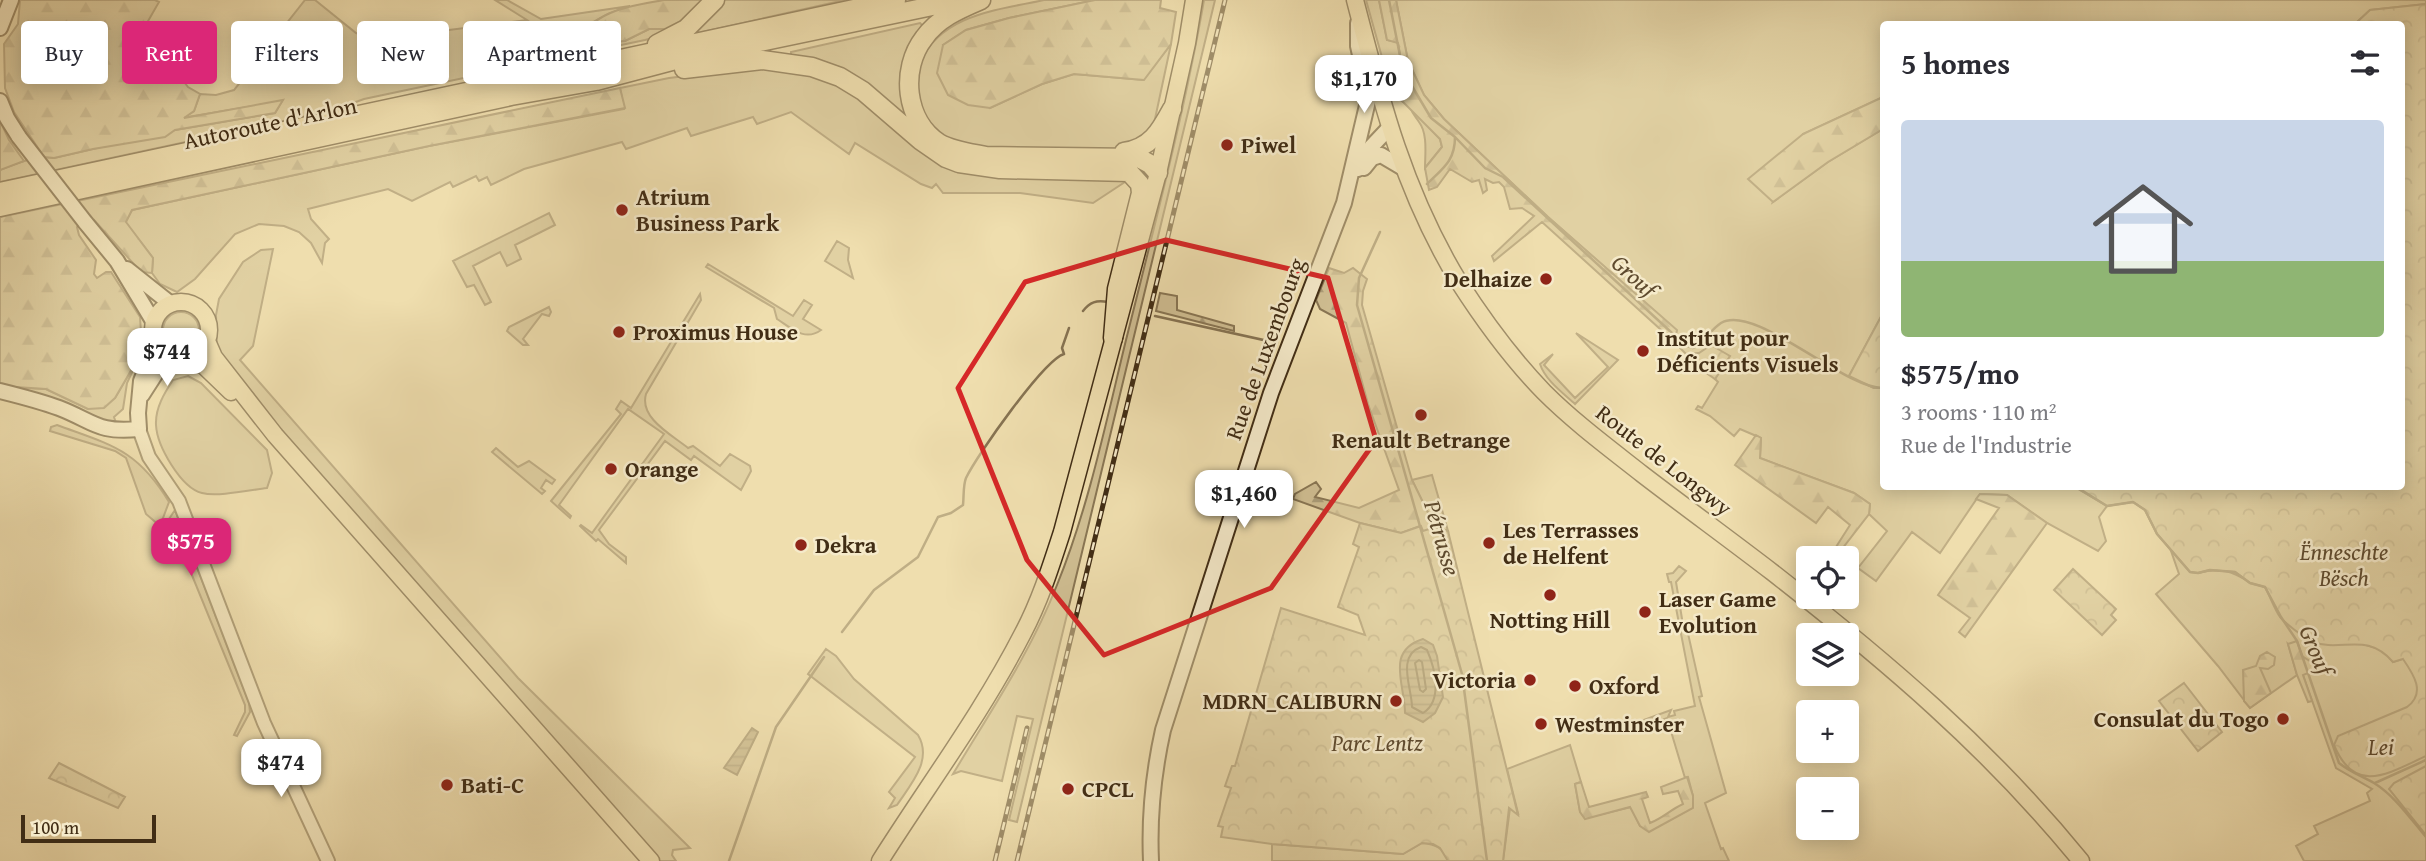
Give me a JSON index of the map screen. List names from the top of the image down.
{
  "streets": {
    "highway": ["Autoroute d'Arlon"],
    "main road": ["Rue de Luxembourg", "Route de Longwy"]
  },
  "crossings": [
    ["Rue de Luxembourg", "Route de Longwy"]
  ],
  "water": ["Grouf", "Pétrusse"],
  "parks": ["Ënneschte Bësch", "Parc Lentz", "Lei"],
  "places": [
    "Piwel",
    "Atrium Business Park",
    "Delhaize",
    "Proximus House",
    "Institut pour Déficients Visuels",
    "Renault Betrange",
    "Orange",
    "Les Terrasses de Helfent",
    "Dekra",
    "Notting Hill",
    "Laser Game Evolution",
    "Victoria",
    "Oxford",
    "MDRN_CALIBURN",
    "Consulat du Togo",
    "Westminster",
    "Bati-C",
    "CPCL"
  ],
  "scale_bar": "100 m",
  "page": {
    "chip": [
      "Buy",
      "Rent",
      "Filters",
      "New",
      "Apartment"
    ],
    "heading": "5 homes",
    "price": [
      "$1,170",
      "$744",
      "$1,460",
      "$575",
      "$474"
    ],
    "list": [
      {
        "name": "$575/mo",
        "note": "3 rooms · 110 m² · Rue de l'Industrie"
      }
    ],
    "map_buttons": ["+", "−"],
    "scale": "100 m"
  }
}
